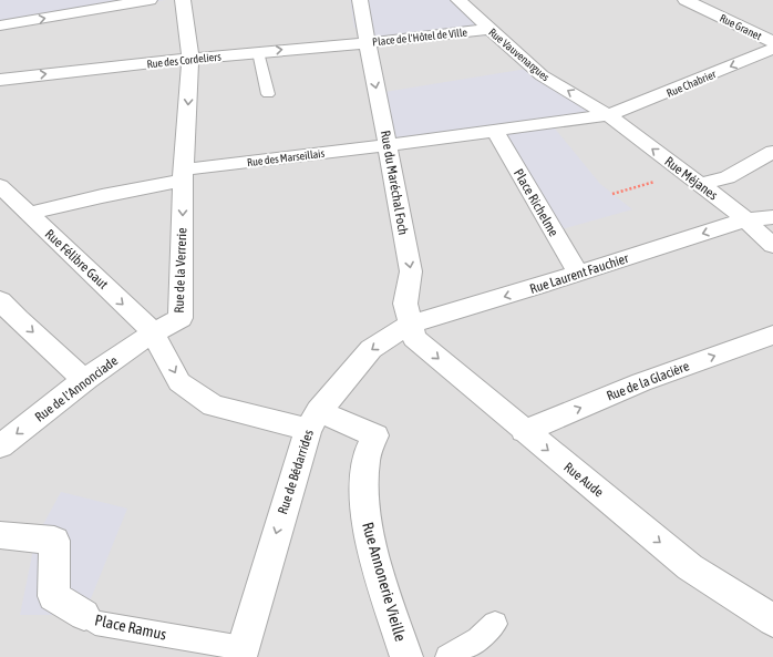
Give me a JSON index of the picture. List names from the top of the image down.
{
  "streets": {
    "street": [
      "Rue Granet",
      "Place de l'Hôtel de Ville",
      "Rue Vauvenargues",
      "Rue des Cordeliers",
      "Rue Chabrier",
      "Rue des Marseillais",
      "Rue Méjanes",
      "Rue du Maréchal Foch",
      "Place Richelme",
      "Rue Félibre Gaut",
      "Rue de la Verrerie",
      "Rue Laurent Fauchier",
      "Rue de la Glacière",
      "Rue de l'Annonciade",
      "Rue de Bédarrides",
      "Rue Aude",
      "Rue Annonerie Vieille",
      "Place Ramus"
    ]
  },
  "crossings": [
    ["Place de l'Hôtel de Ville", "Rue Vauvenargues"],
    ["Place de l'Hôtel de Ville", "Rue des Cordeliers"],
    ["Place de l'Hôtel de Ville", "Rue du Maréchal Foch"],
    ["Rue Vauvenargues", "Rue Chabrier"],
    ["Rue Vauvenargues", "Rue Méjanes"],
    ["Rue des Cordeliers", "Rue du Maréchal Foch"],
    ["Rue des Cordeliers", "Rue de la Verrerie"],
    ["Rue Chabrier", "Rue Méjanes"],
    ["Rue des Marseillais", "Rue du Maréchal Foch"],
    ["Rue des Marseillais", "Rue Félibre Gaut"],
    ["Rue des Marseillais", "Rue de la Verrerie"],
    ["Rue Méjanes", "Rue Laurent Fauchier"],
    ["Rue du Maréchal Foch", "Rue Laurent Fauchier"],
    ["Rue du Maréchal Foch", "Rue de Bédarrides"],
    ["Rue du Maréchal Foch", "Rue Aude"],
    ["Place Richelme", "Rue Laurent Fauchier"],
    ["Rue Félibre Gaut", "Rue de la Verrerie"],
    ["Rue Félibre Gaut", "Rue de l'Annonciade"],
    ["Rue de la Verrerie", "Rue de l'Annonciade"],
    ["Rue Laurent Fauchier", "Rue de Bédarrides"],
    ["Rue Laurent Fauchier", "Rue Aude"],
    ["Rue de la Glacière", "Rue Aude"],
    ["Rue de Bédarrides", "Rue Aude"],
    ["Rue de Bédarrides", "Rue Annonerie Vieille"],
    ["Rue de Bédarrides", "Place Ramus"]
  ],
  "one_way": [
    "Rue Vauvenargues",
    "Rue Méjanes",
    "Rue du Maréchal Foch",
    "Rue de la Verrerie",
    "Rue de la Glacière",
    "Rue de l'Annonciade",
    "Rue de Bédarrides",
    "Rue Aude"
  ]
}
